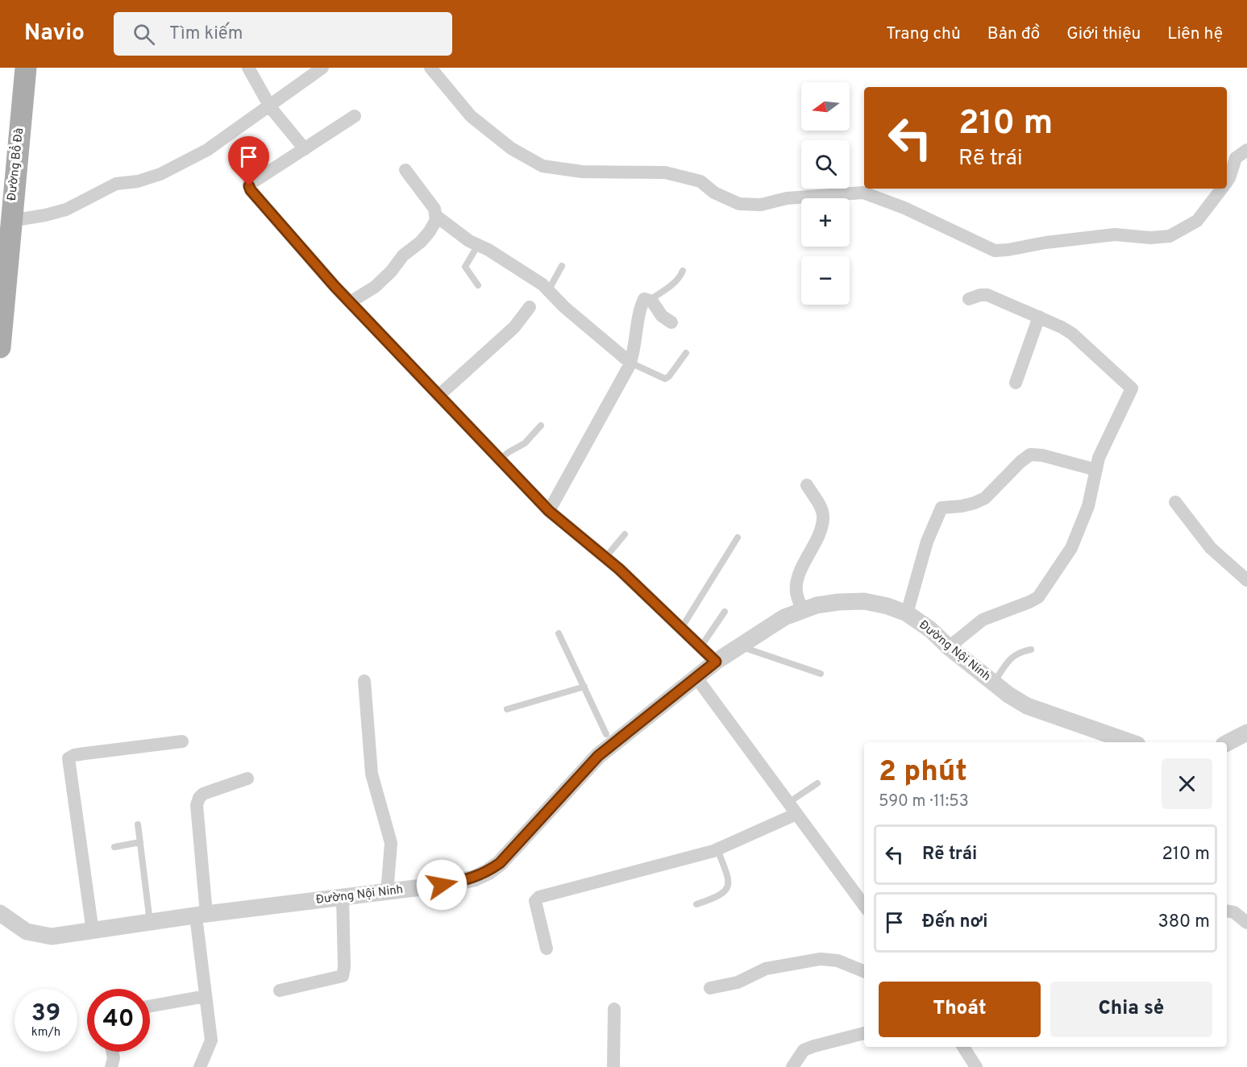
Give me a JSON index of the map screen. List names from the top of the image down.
{
  "streets": {
    "main road": ["Đường Bổ Đà"],
    "street": ["Đường Nội Ninh"]
  },
  "north": "left",
  "page": {
    "header": "Navio",
    "search": "Tìm kiếm",
    "nav": [
      "Trang chủ",
      "Bản đồ",
      "Giới thiệu",
      "Liên hệ"
    ],
    "map_buttons": ["+", "−"],
    "turn": ["210 m", "Rẽ trái"],
    "heading": ["2 phút", "590 m · 11:53"],
    "list": [
      {
        "name": "Rẽ trái",
        "value": "210 m"
      },
      {
        "name": "Đến nơi",
        "value": "380 m"
      }
    ],
    "buttons": ["Thoát", "Chia sẻ"],
    "speed": "39 km/h",
    "limit": "40"
  }
}
